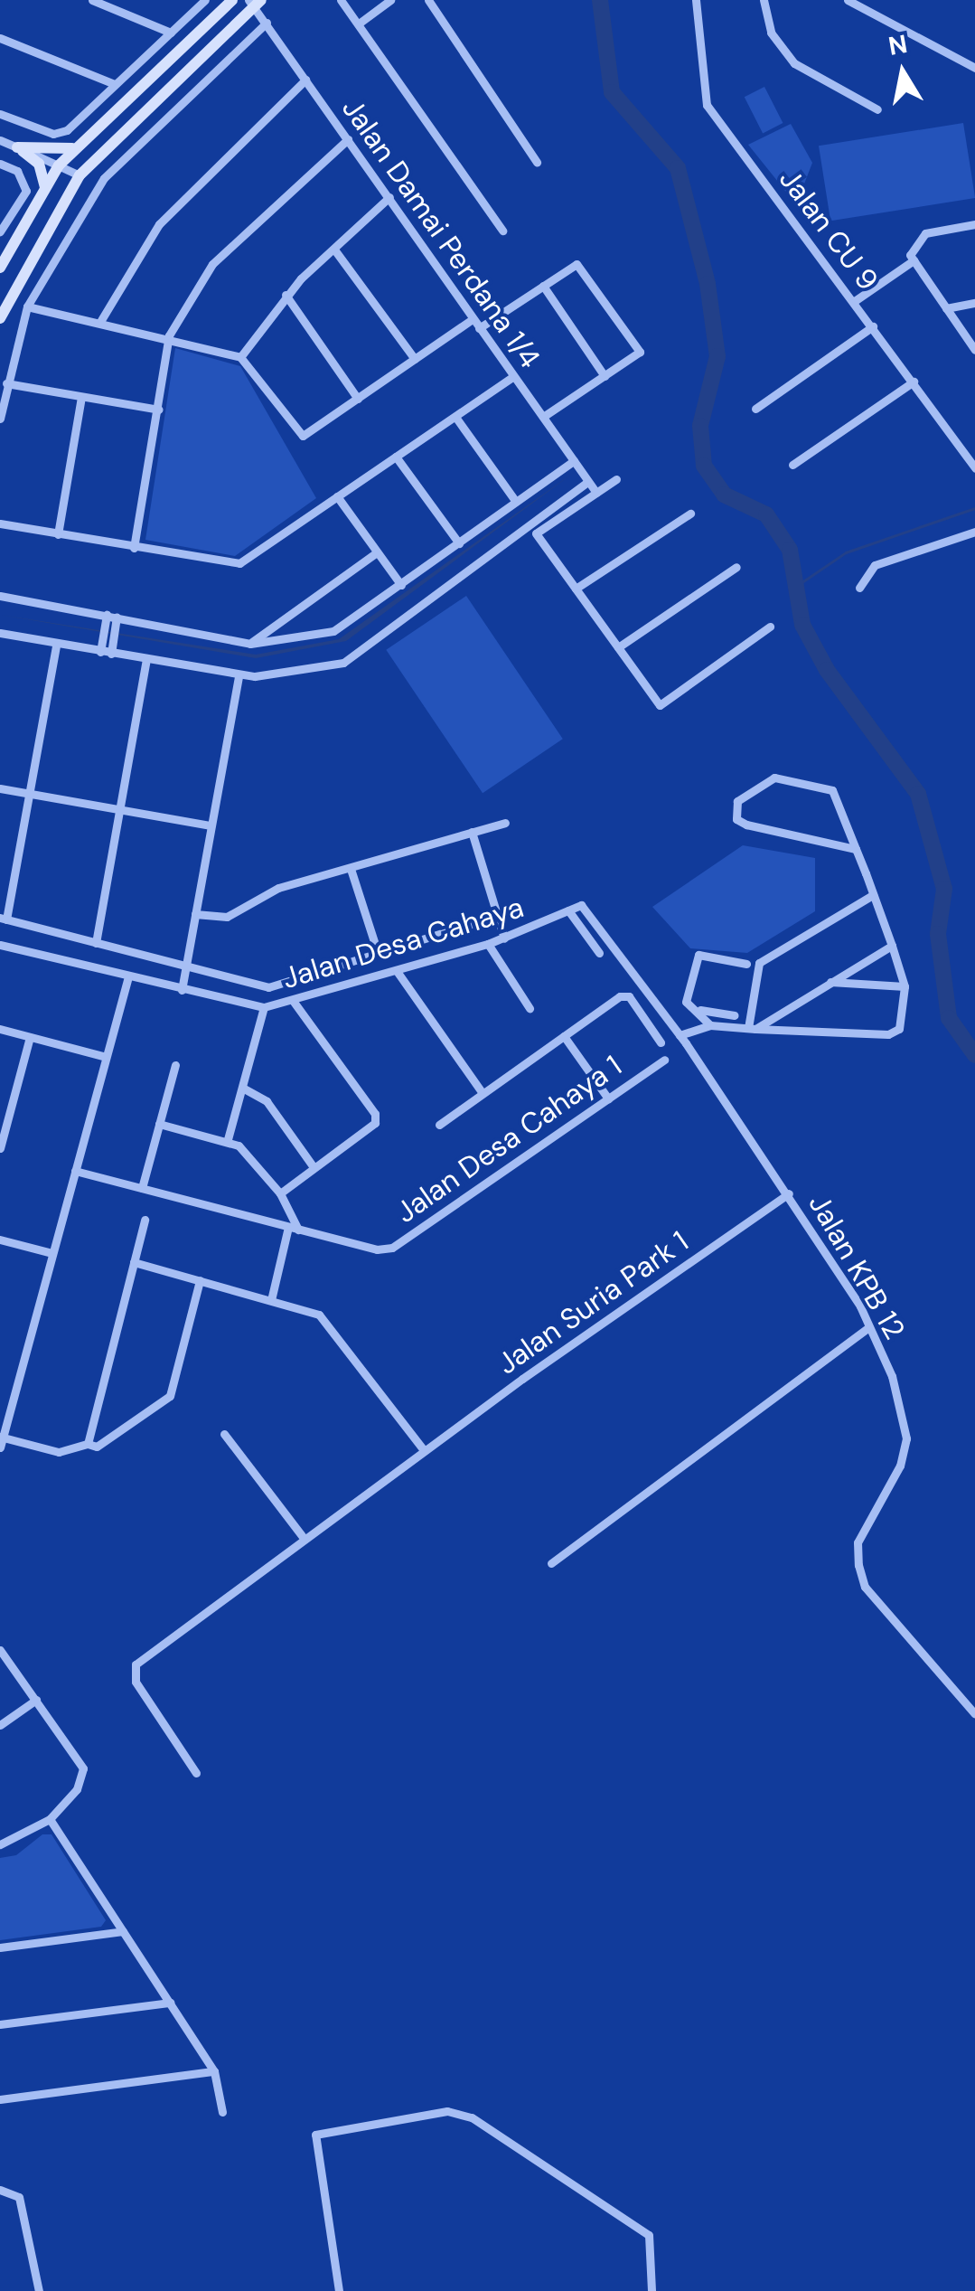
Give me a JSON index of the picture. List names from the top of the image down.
{
  "streets": {
    "street": [
      "Jalan CU 9",
      "Jalan Damai Perdana 1/4",
      "Jalan Desa Cahaya",
      "Jalan Desa Cahaya 1",
      "Jalan KPB 12",
      "Jalan Suria Park 1"
    ]
  },
  "crossings": [
    ["Jalan Desa Cahaya", "Jalan KPB 12"],
    ["Jalan KPB 12", "Jalan Suria Park 1"]
  ],
  "north": "top"
}
